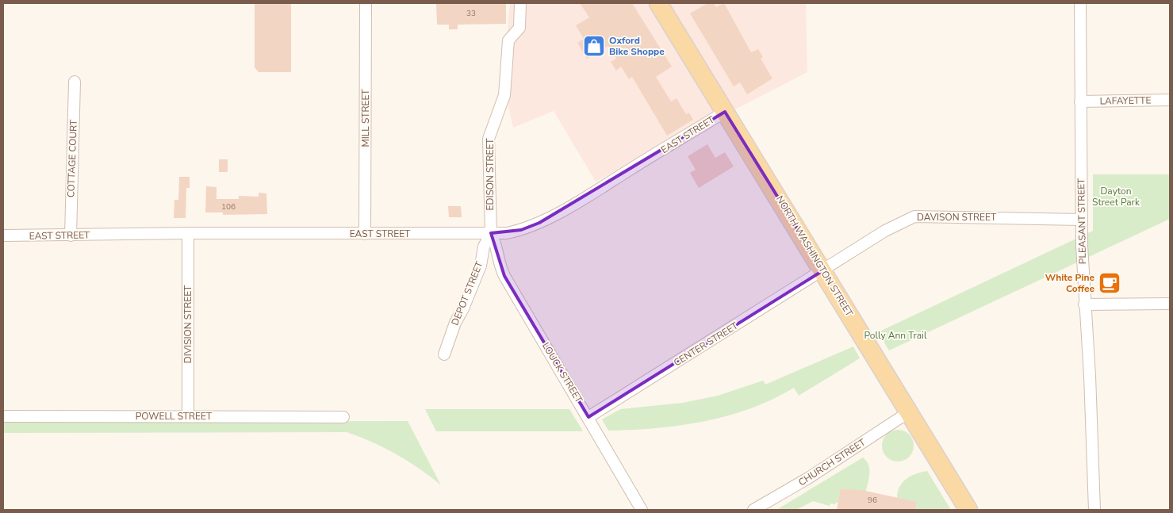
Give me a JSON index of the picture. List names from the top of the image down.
{
  "streets": {
    "main road": ["NORTH WASHINGTON STREET"],
    "street": [
      "LAFAYETTE",
      "MILL STREET",
      "EAST STREET",
      "COTTAGE COURT",
      "EDISON STREET",
      "DAVISON STREET",
      "PLEASANT STREET",
      "DEPOT STREET",
      "DIVISION STREET",
      "CENTER STREET",
      "LOUCK STREET",
      "POWELL STREET",
      "CHURCH STREET"
    ]
  },
  "crossings": [
    ["LAFAYETTE", "PLEASANT STREET"],
    ["MILL STREET", "EAST STREET"],
    ["EAST STREET", "COTTAGE COURT"],
    ["EAST STREET", "EDISON STREET"],
    ["EAST STREET", "NORTH WASHINGTON STREET"],
    ["EAST STREET", "DEPOT STREET"],
    ["EAST STREET", "DIVISION STREET"],
    ["EAST STREET", "LOUCK STREET"],
    ["EDISON STREET", "DEPOT STREET"],
    ["EDISON STREET", "LOUCK STREET"],
    ["DAVISON STREET", "PLEASANT STREET"],
    ["DAVISON STREET", "NORTH WASHINGTON STREET"],
    ["DAVISON STREET", "CENTER STREET"],
    ["NORTH WASHINGTON STREET", "CENTER STREET"],
    ["NORTH WASHINGTON STREET", "CHURCH STREET"],
    ["DEPOT STREET", "LOUCK STREET"],
    ["DIVISION STREET", "POWELL STREET"],
    ["CENTER STREET", "LOUCK STREET"]
  ],
  "parks": ["Dayton Street Park", "Polly Ann Trail"],
  "places": {
    "shop": ["Oxford Bike Shoppe"],
    "cafe": ["White Pine Coffee"]
  },
  "house_numbers": ["33", "106", "96"]
}
